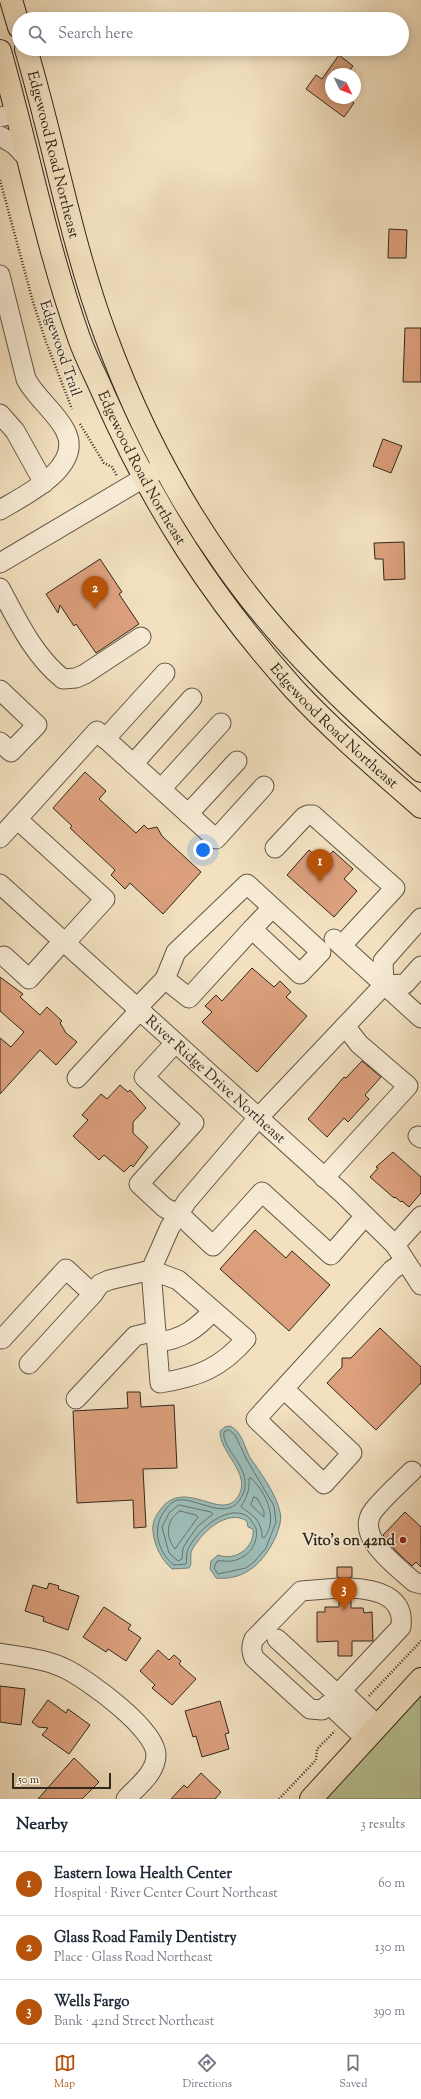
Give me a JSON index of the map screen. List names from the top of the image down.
{
  "streets": {
    "main road": ["Edgewood Road Northeast"],
    "street": ["River Ridge Drive Northeast"],
    "path": ["Edgewood Trail"]
  },
  "crossings": [
    ["Edgewood Road Northeast", "Edgewood Trail"]
  ],
  "places": ["Vito's on 42nd"],
  "scale_bar": "50 m",
  "north": "bottom right",
  "page": {
    "search": "Search here",
    "pins": ["2", "1", "3"],
    "scale": "50 m",
    "heading": ["Nearby", "3 results"],
    "list": [
      {
        "mark": "1",
        "name": "Eastern Iowa Health Center",
        "note": "Hospital · River Center Court Northeast",
        "value": "60 m"
      },
      {
        "mark": "2",
        "name": "Glass Road Family Dentistry",
        "note": "Place · Glass Road Northeast",
        "value": "130 m"
      },
      {
        "mark": "3",
        "name": "Wells Fargo",
        "note": "Bank · 42nd Street Northeast",
        "value": "390 m"
      }
    ],
    "nav": ["Map", "Directions", "Saved"]
  }
}
